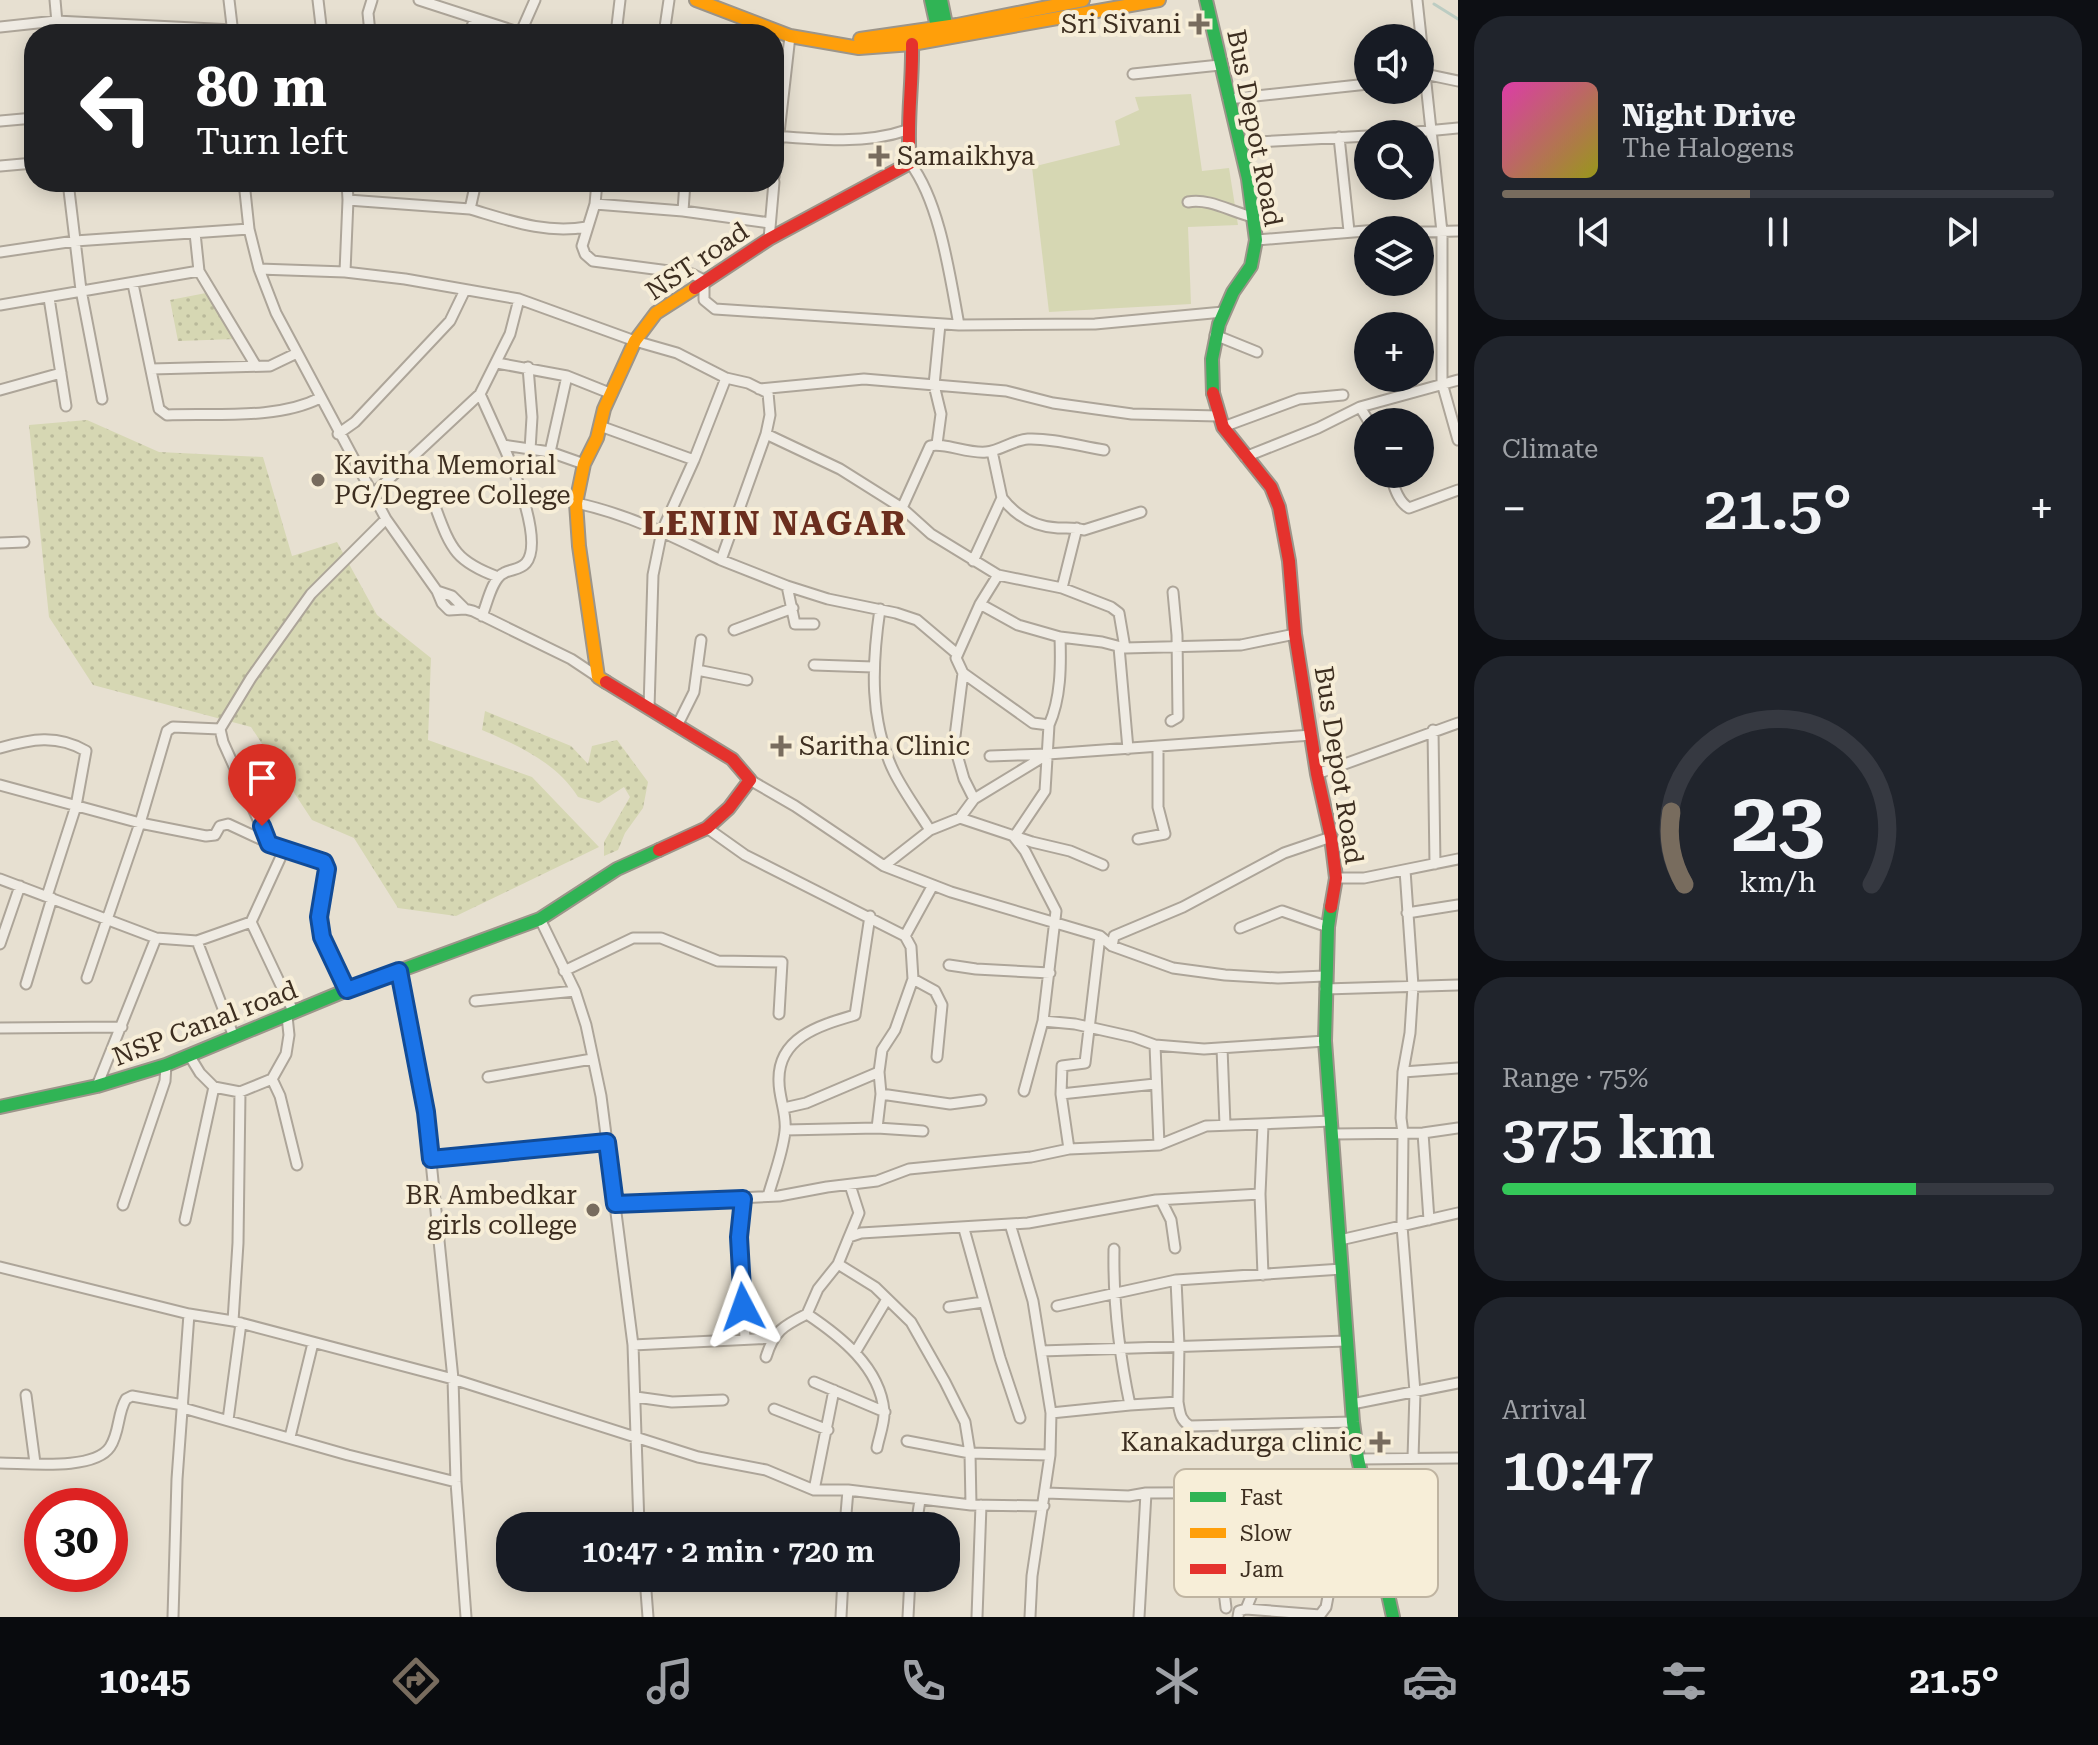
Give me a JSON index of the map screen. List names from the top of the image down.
{
  "streets": {
    "street": ["Bus Depot Road", "NST road", "NSP Canal road"]
  },
  "districts": ["LENIN NAGAR"],
  "places": {
    "health": [
      "Sri Sivani",
      "Samaikhya",
      "Saritha Clinic",
      "Kanakadurga clinic"
    ],
    "other": ["Kavitha Memorial PG/Degree College", "BR Ambedkar girls college"]
  },
  "legend": ["Fast", "Slow", "Jam"],
  "page": {
    "map_buttons": ["+", "−"],
    "turn": ["80 m", "Turn left"],
    "song": ["Night Drive", "The Halogens"],
    "tile": [
      "Climate",
      ["Range · 75%", "375 km"],
      ["Arrival", "10:47"]
    ],
    "heat": ["−", "21.5°", "+"],
    "limit": "30",
    "trip": "10:47 · 2 min · 720 m",
    "tabs": ["10:45", "21.5°"],
    "gauge": ["23", "km/h"]
  }
}
